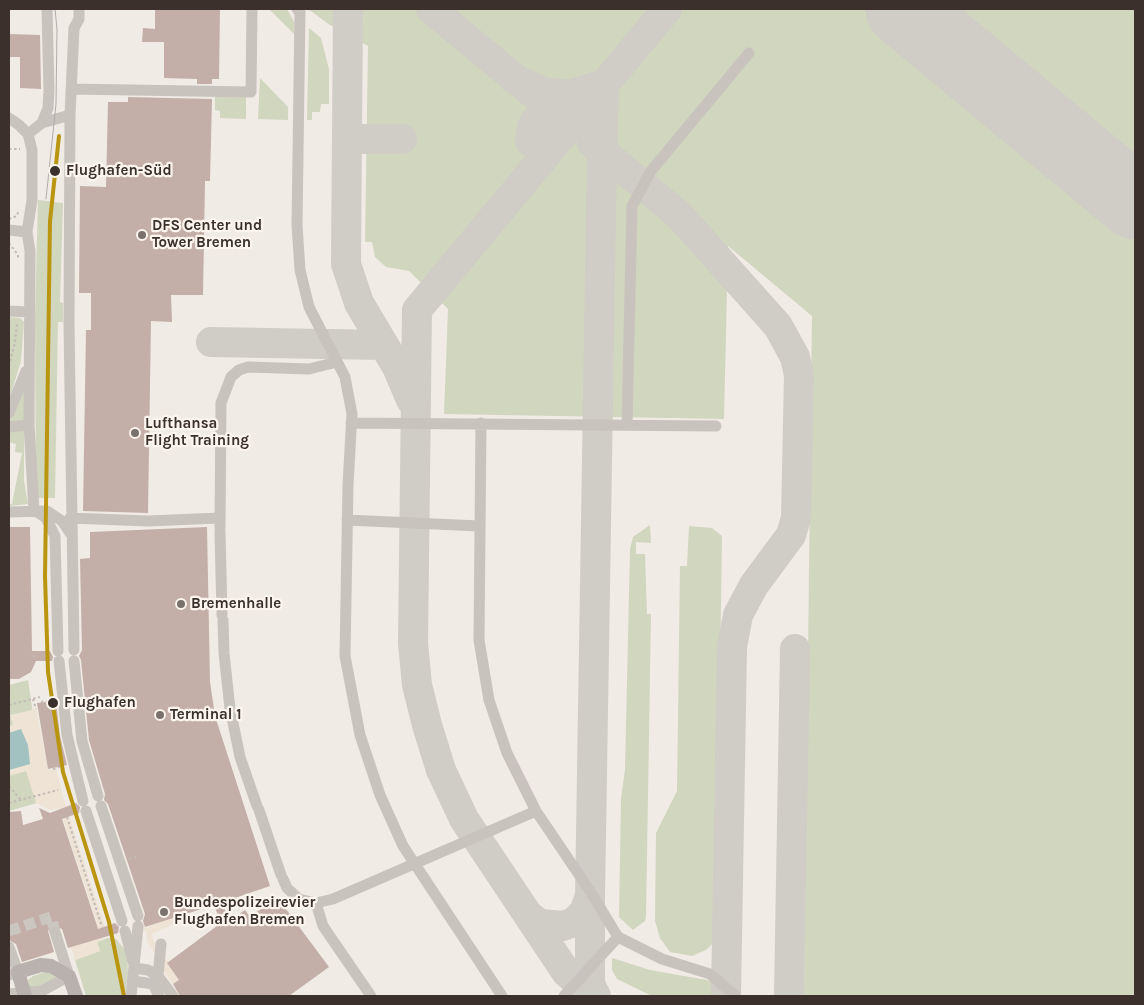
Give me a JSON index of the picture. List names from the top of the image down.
{
  "places": [
    "Flughafen-Süd",
    "DFS Center und Tower Bremen",
    "Lufthansa Flight Training",
    "Bremenhalle",
    "Flughafen",
    "Terminal 1",
    "Bundespolizeirevier Flughafen Bremen"
  ]
}
